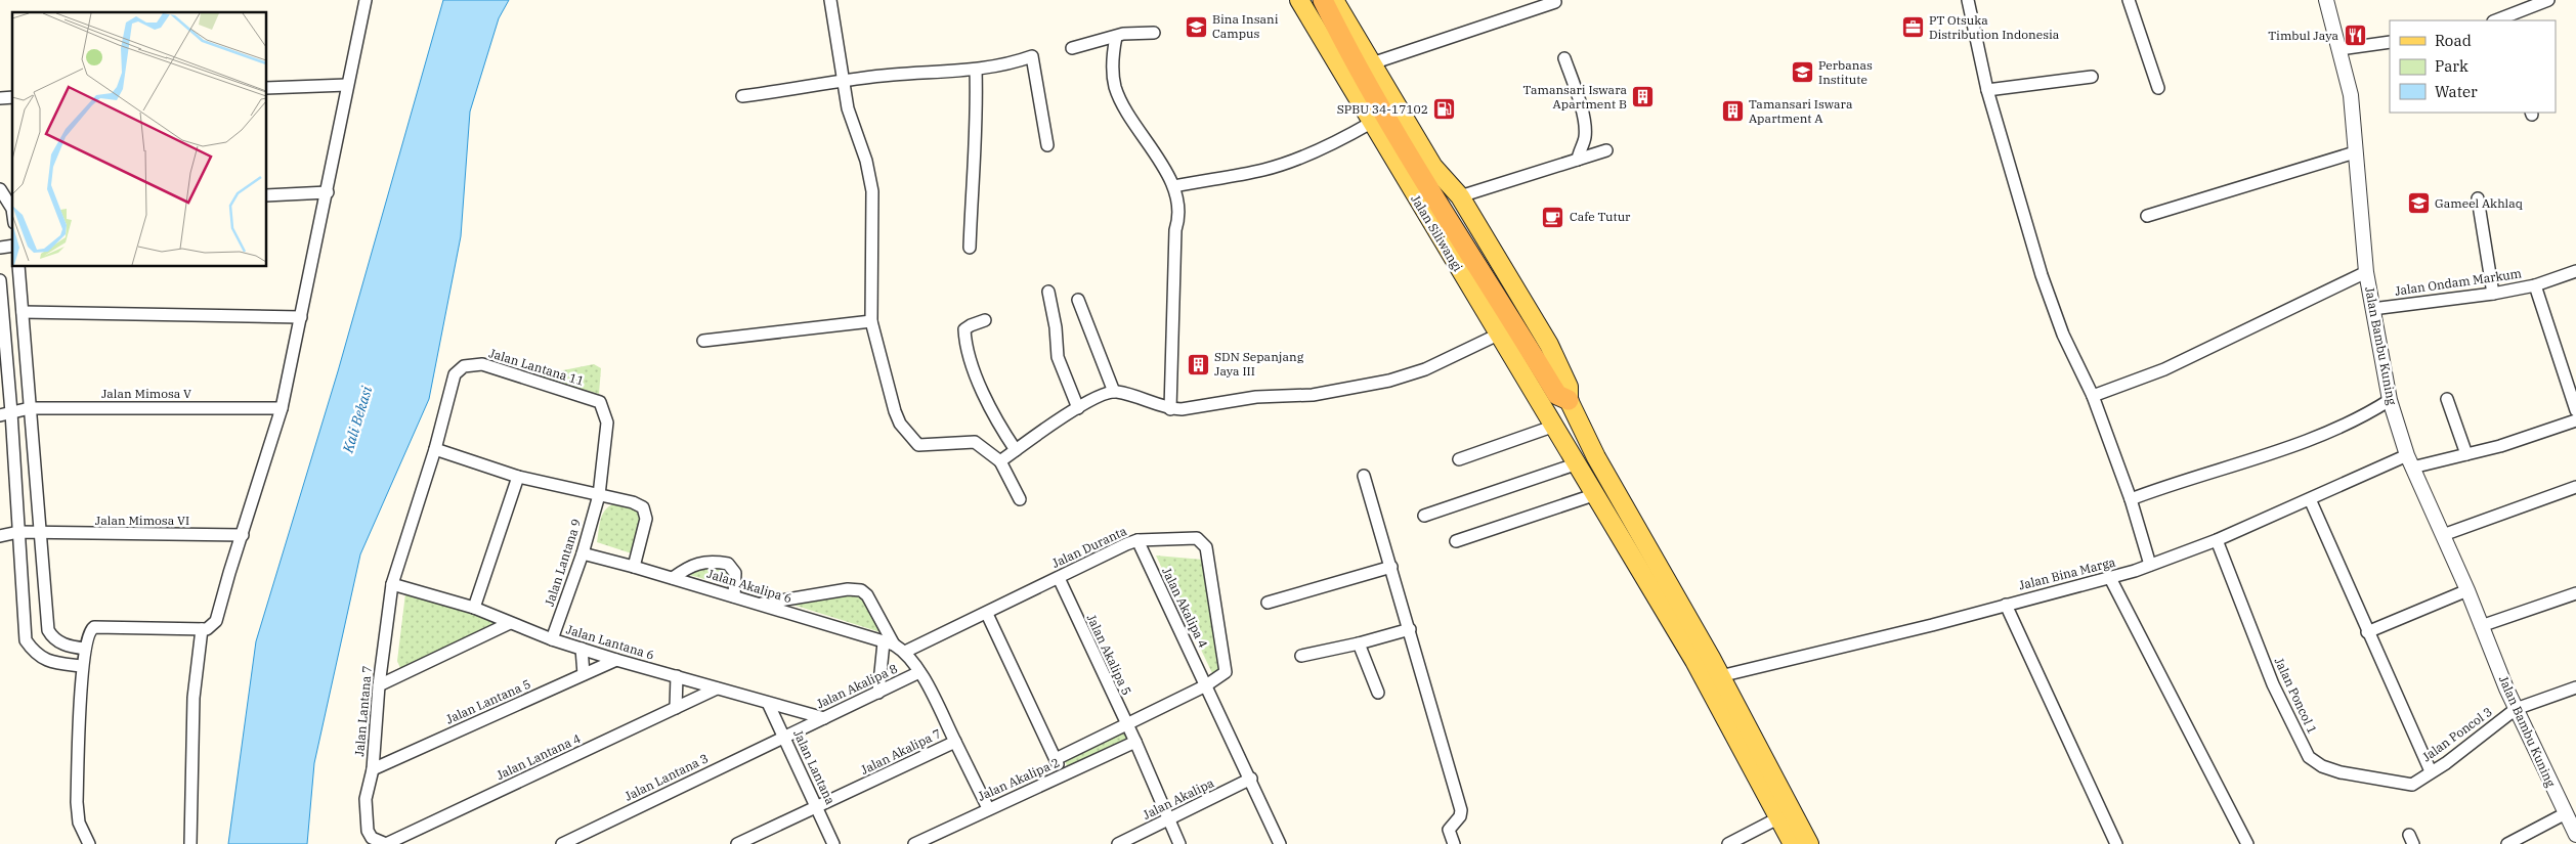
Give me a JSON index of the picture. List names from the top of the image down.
{
  "streets": {
    "main road": ["Jalan Siliwangi"],
    "street": [
      "Jalan Ondam Markum",
      "Jalan Bambu Kuning",
      "Jalan Lantana 11",
      "Jalan Mimosa V",
      "Jalan Mimosa VI",
      "Jalan Duranta",
      "Jalan Lantana 9",
      "Jalan Bina Marga",
      "Jalan Akalipa 6",
      "Jalan Akalipa 4",
      "Jalan Lantana 6",
      "Jalan Akalipa 5",
      "Jalan Akalipa 8",
      "Jalan Poncol 1",
      "Jalan Lantana 5",
      "Jalan Lantana 7",
      "Jalan Poncol 3",
      "Jalan Akalipa 7",
      "Jalan Lantana 4",
      "Jalan Lantana",
      "Jalan Lantana 3",
      "Jalan Akalipa 2",
      "Jalan Akalipa"
    ]
  },
  "crossings": [
    ["Jalan Siliwangi", "Jalan Bina Marga"],
    ["Jalan Ondam Markum", "Jalan Bambu Kuning"],
    ["Jalan Bambu Kuning", "Jalan Bina Marga"],
    ["Jalan Bambu Kuning", "Jalan Poncol 3"],
    ["Jalan Lantana 11", "Jalan Lantana 9"],
    ["Jalan Lantana 11", "Jalan Lantana 7"],
    ["Jalan Duranta", "Jalan Akalipa 6"],
    ["Jalan Duranta", "Jalan Akalipa 4"],
    ["Jalan Duranta", "Jalan Akalipa 5"],
    ["Jalan Duranta", "Jalan Akalipa 8"],
    ["Jalan Lantana 9", "Jalan Akalipa 6"],
    ["Jalan Lantana 9", "Jalan Lantana 6"],
    ["Jalan Bina Marga", "Jalan Poncol 1"],
    ["Jalan Akalipa 6", "Jalan Akalipa 8"],
    ["Jalan Lantana 6", "Jalan Akalipa 8"],
    ["Jalan Lantana 6", "Jalan Lantana 5"],
    ["Jalan Lantana 6", "Jalan Lantana 7"],
    ["Jalan Lantana 6", "Jalan Lantana 4"],
    ["Jalan Lantana 6", "Jalan Lantana"],
    ["Jalan Akalipa 5", "Jalan Akalipa 2"],
    ["Jalan Akalipa 5", "Jalan Akalipa"],
    ["Jalan Akalipa 8", "Jalan Akalipa 7"],
    ["Jalan Akalipa 8", "Jalan Lantana"],
    ["Jalan Akalipa 8", "Jalan Lantana 3"],
    ["Jalan Poncol 1", "Jalan Poncol 3"],
    ["Jalan Lantana 5", "Jalan Lantana 7"],
    ["Jalan Lantana 7", "Jalan Lantana 4"],
    ["Jalan Akalipa 7", "Jalan Lantana"],
    ["Jalan Lantana", "Jalan Lantana 3"]
  ],
  "water": ["Kali Bekasi"],
  "places": {
    "school or university": ["Bina Insani Campus", "Perbanas Institute", "Gameel Akhlaq"],
    "office": ["PT Otsuka Distribution Indonesia"],
    "restaurant": ["Timbul Jaya"],
    "building": ["Tamansari Iswara Apartment B", "Tamansari Iswara Apartment A", "SDN Sepanjang Jaya III"],
    "fuel station": ["SPBU 34-17102"],
    "cafe": ["Cafe Tutur"]
  },
  "legend": ["Road", "Park", "Water"]
}
